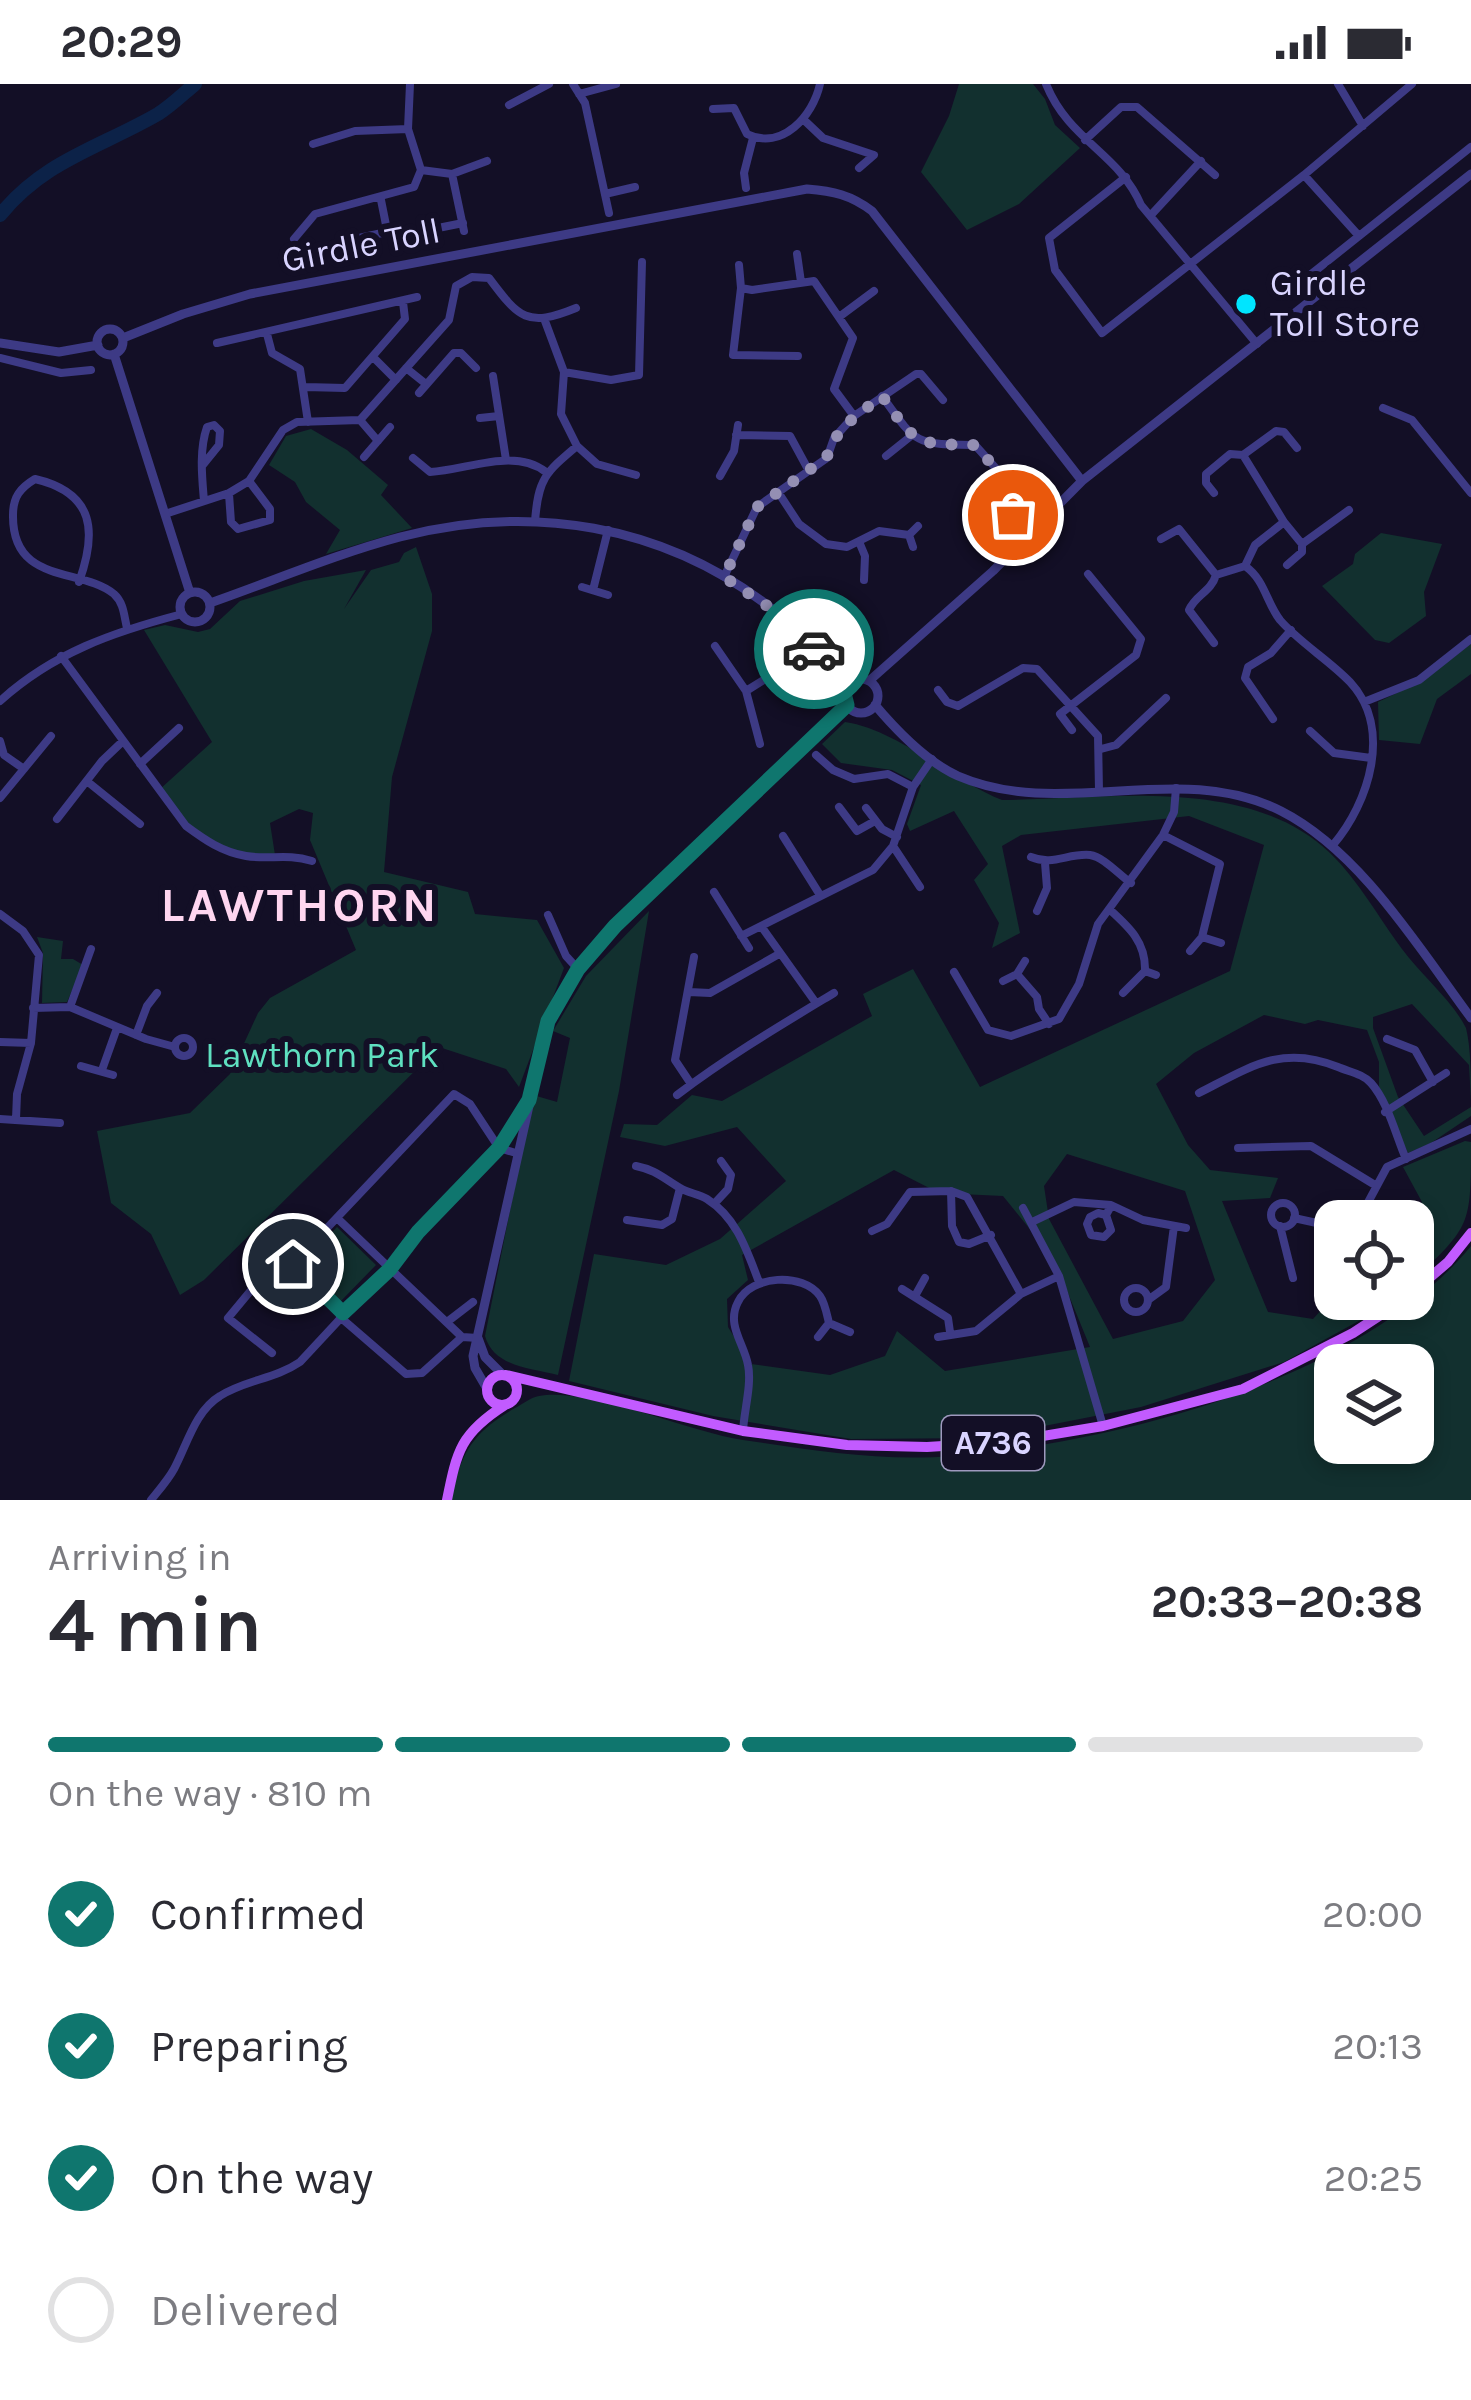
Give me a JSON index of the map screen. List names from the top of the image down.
{
  "streets": {
    "main road": ["A736"],
    "street": ["Girdle Toll"]
  },
  "districts": ["LAWTHORN"],
  "parks": ["Lawthorn Park"],
  "places": ["Girdle Toll Store"],
  "page": {
    "status": "20:29",
    "heading": ["4 min", "Arriving in", "20:33–20:38"],
    "bar": "On the way · 810 m",
    "list": [
      ["Confirmed", "20:00"],
      ["Preparing", "20:13"],
      ["On the way", "20:25"],
      "Delivered"
    ]
  }
}
